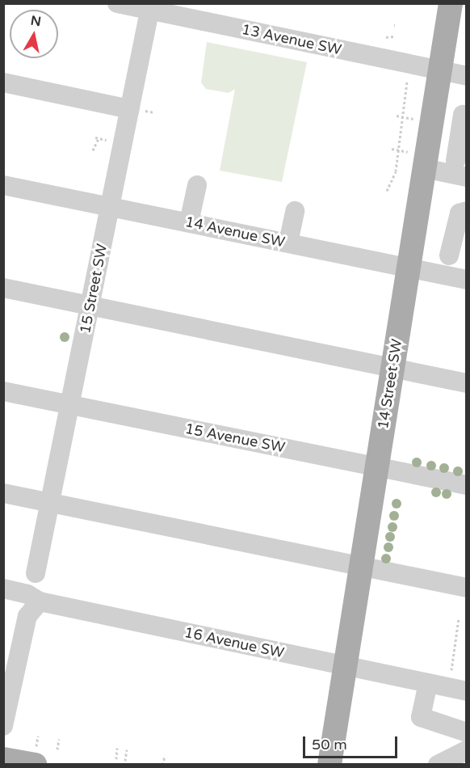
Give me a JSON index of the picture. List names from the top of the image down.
{
  "streets": {
    "main road": ["14 Street SW"],
    "street": [
      "13 Avenue SW",
      "14 Avenue SW",
      "15 Street SW",
      "15 Avenue SW",
      "16 Avenue SW"
    ]
  },
  "crossings": [
    ["13 Avenue SW", "15 Street SW"],
    ["13 Avenue SW", "14 Street SW"],
    ["14 Avenue SW", "15 Street SW"],
    ["14 Avenue SW", "14 Street SW"],
    ["15 Street SW", "15 Avenue SW"],
    ["14 Street SW", "15 Avenue SW"],
    ["14 Street SW", "16 Avenue SW"]
  ],
  "scale_bar": "50 m",
  "north": "top"
}
